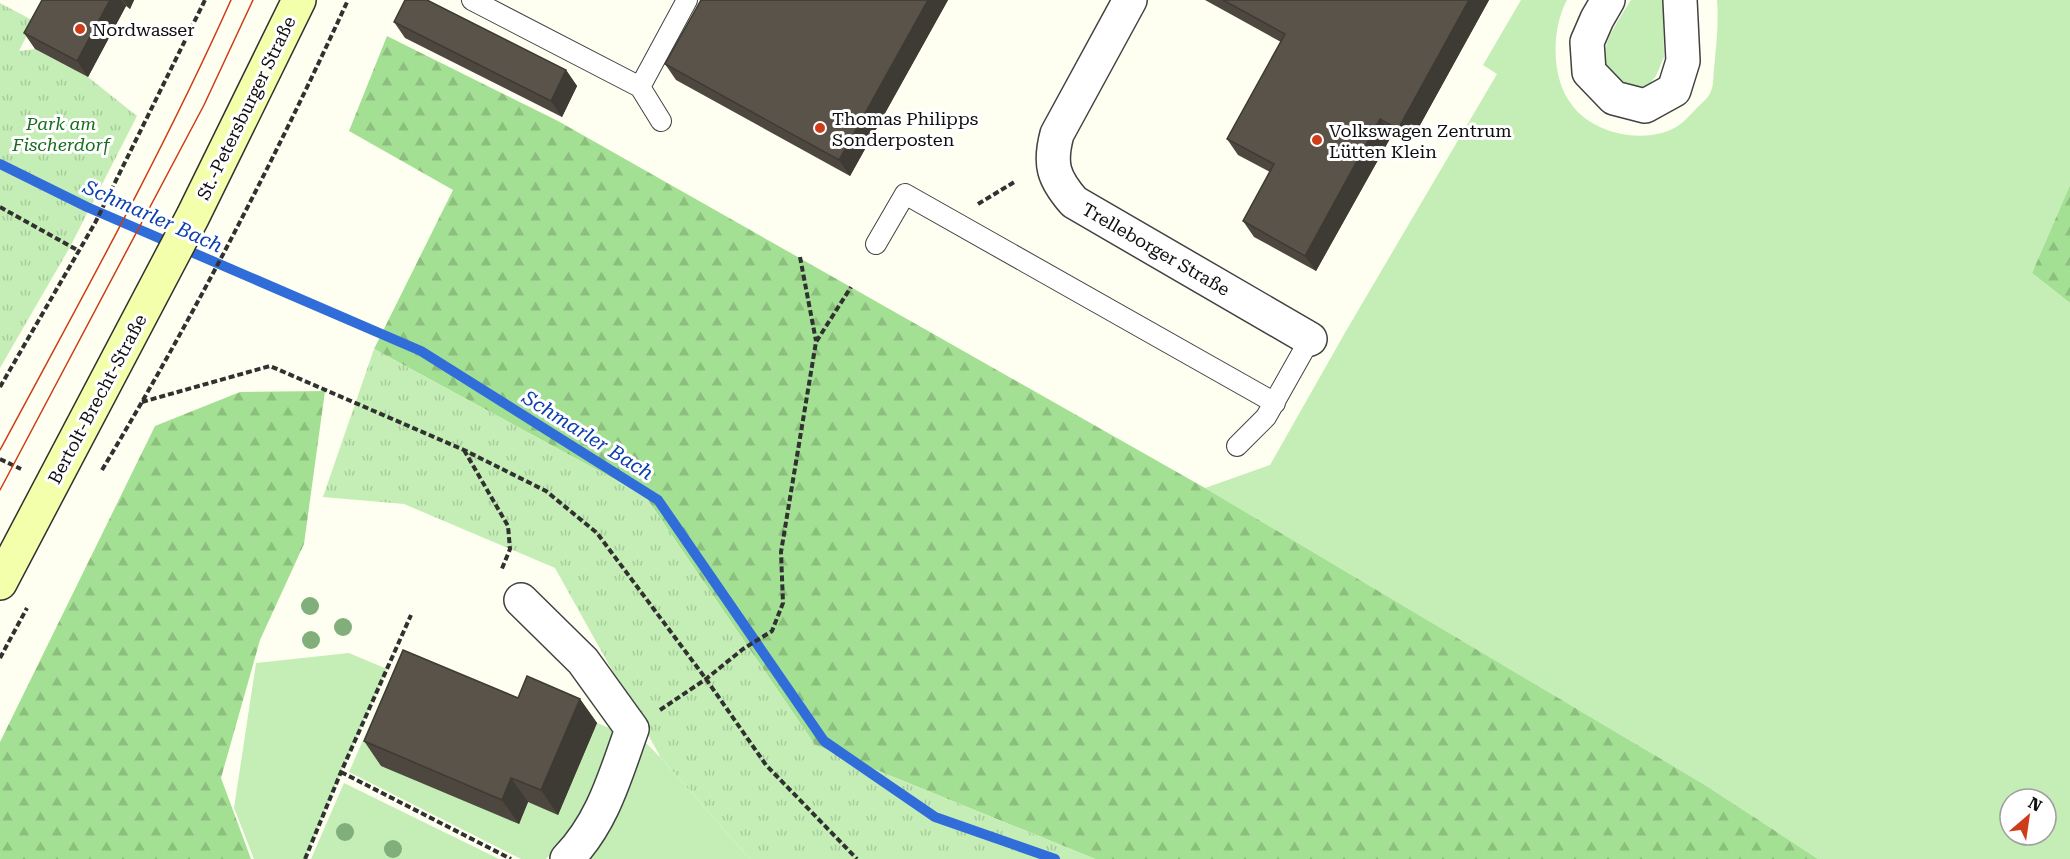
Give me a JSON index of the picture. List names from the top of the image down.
{
  "streets": {
    "main road": ["St.-Petersburger Straße", "Bertolt-Brecht-Straße"],
    "street": ["Trelleborger Straße"]
  },
  "crossings": [
    ["St.-Petersburger Straße", "Bertolt-Brecht-Straße"]
  ],
  "water": ["Schmarler Bach"],
  "parks": ["Park am Fischerdorf"],
  "places": ["Nordwasser", "Thomas Philipps Sonderposten", "Volkswagen Zentrum Lütten Klein"],
  "north": "top right"
}
